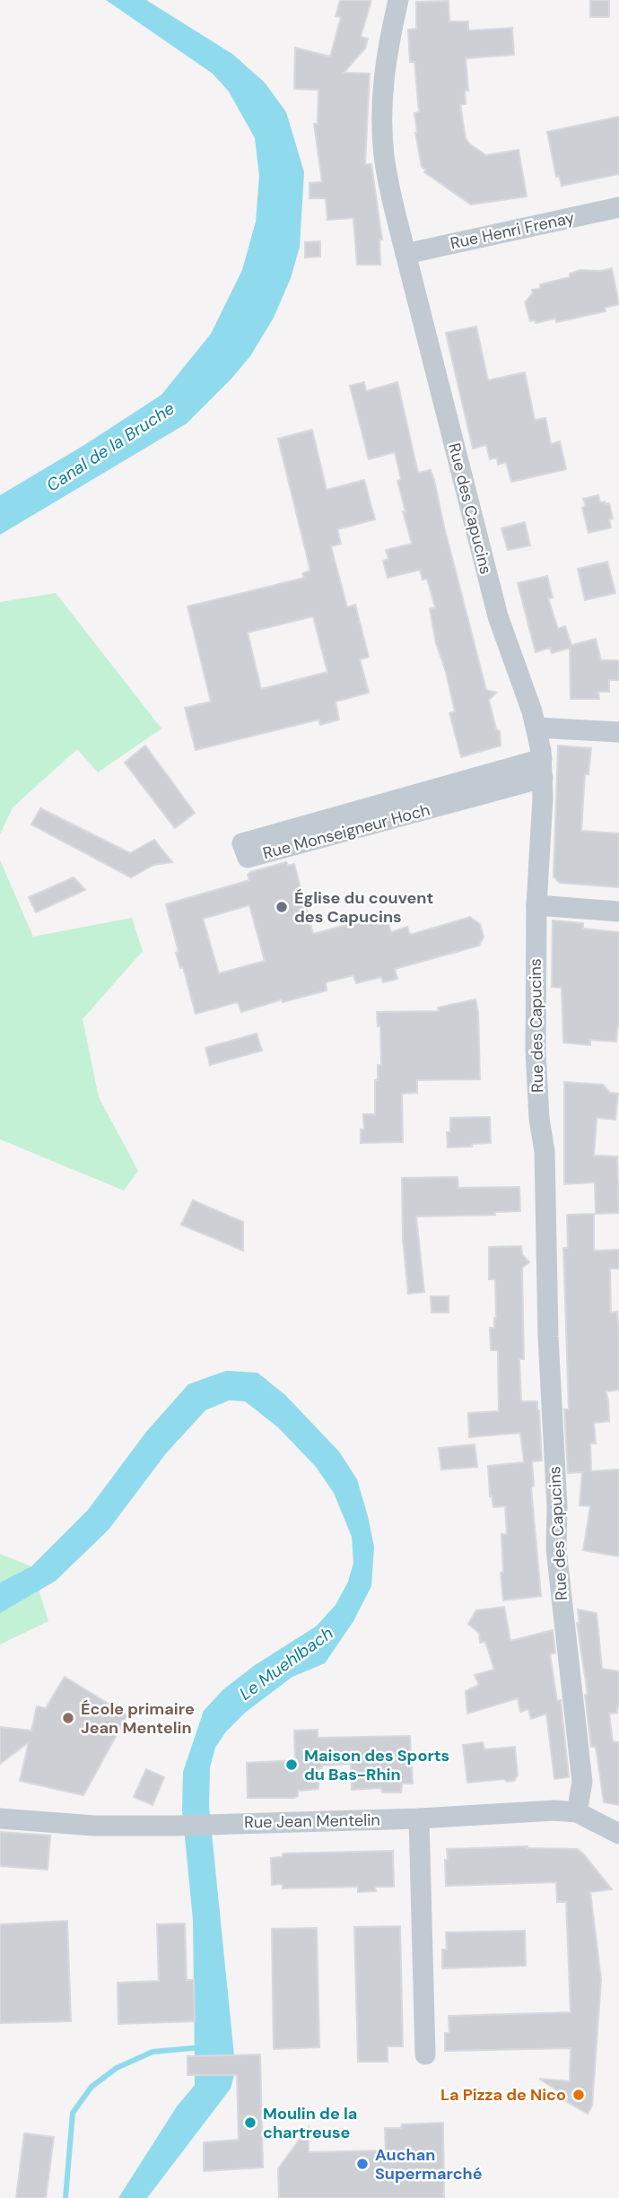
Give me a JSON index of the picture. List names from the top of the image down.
{
  "streets": {
    "street": [
      "Rue Henri Frenay",
      "Rue des Capucins",
      "Rue Monseigneur Hoch",
      "Rue Jean Mentelin"
    ]
  },
  "crossings": [
    ["Rue Henri Frenay", "Rue des Capucins"],
    ["Rue des Capucins", "Rue Monseigneur Hoch"],
    ["Rue des Capucins", "Rue Jean Mentelin"]
  ],
  "water": ["Canal de la Bruche", "Le Muehlbach"],
  "places": [
    "Église du couvent des Capucins",
    "École primaire Jean Mentelin",
    "Maison des Sports du Bas-Rhin",
    "La Pizza de Nico",
    "Moulin de la chartreuse",
    "Auchan Supermarché"
  ]
}
